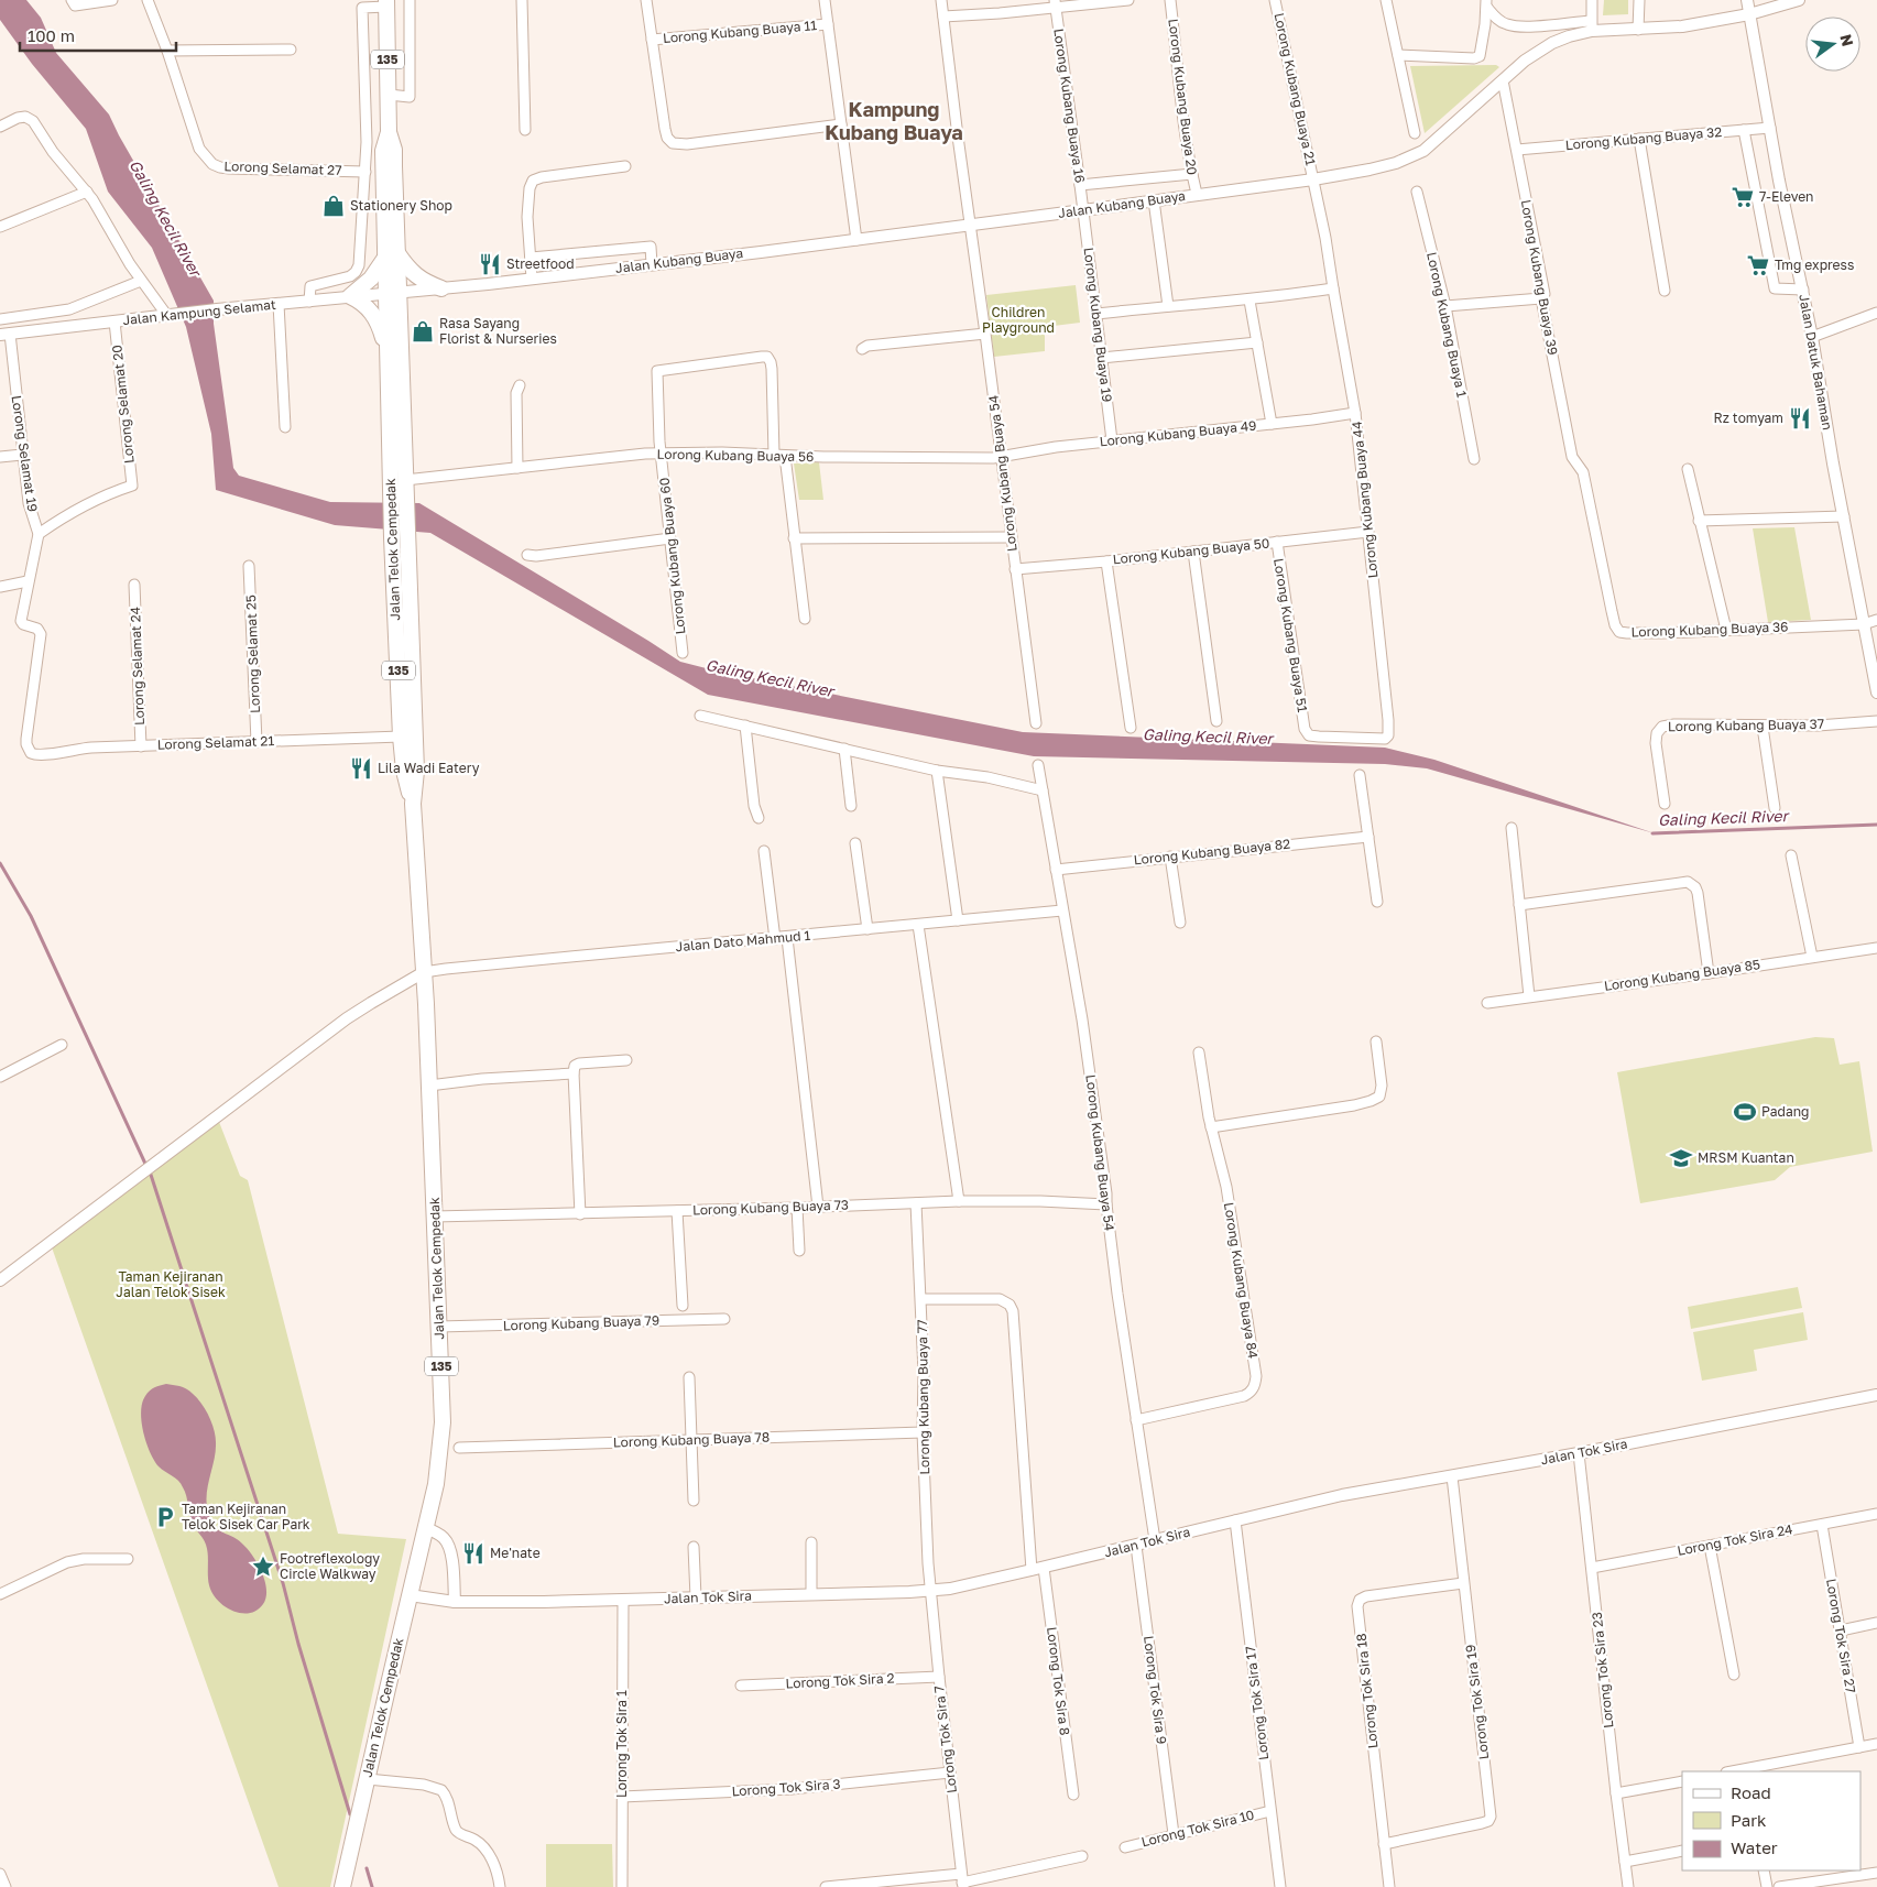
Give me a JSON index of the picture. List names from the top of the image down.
{
  "streets": {
    "main road": ["135", "Jalan Telok Cempedak"],
    "street": [
      "Lorong Kubang Buaya 11",
      "Lorong Kubang Buaya 21",
      "Lorong Kubang Buaya 20",
      "Lorong Kubang Buaya 16",
      "Lorong Kubang Buaya 32",
      "Lorong Selamat 27",
      "Jalan Kubang Buaya",
      "Lorong Kubang Buaya 39",
      "Jalan Kampung Selamat",
      "Lorong Kubang Buaya 19",
      "Lorong Kubang Buaya 1",
      "Jalan Datuk Bahaman",
      "Lorong Selamat 20",
      "Lorong Kubang Buaya 49",
      "Lorong Selamat 19",
      "Lorong Kubang Buaya 56",
      "Lorong Kubang Buaya 54",
      "Lorong Kubang Buaya 44",
      "Lorong Kubang Buaya 50",
      "Lorong Kubang Buaya 60",
      "Lorong Kubang Buaya 36",
      "Lorong Kubang Buaya 51",
      "Lorong Selamat 25",
      "Lorong Selamat 24",
      "Lorong Kubang Buaya 37",
      "Lorong Selamat 21",
      "Lorong Kubang Buaya 82",
      "Jalan Dato Mahmud 1",
      "Lorong Kubang Buaya 85",
      "Lorong Kubang Buaya 73",
      "Lorong Kubang Buaya 84",
      "Lorong Kubang Buaya 79",
      "Lorong Kubang Buaya 77",
      "Lorong Kubang Buaya 78",
      "Jalan Tok Sira",
      "Lorong Tok Sira 24",
      "Lorong Tok Sira 27",
      "Lorong Tok Sira 23",
      "Lorong Tok Sira 2",
      "Lorong Tok Sira 8",
      "Lorong Tok Sira 9",
      "Lorong Tok Sira 18",
      "Lorong Tok Sira 19",
      "Lorong Tok Sira 17",
      "Lorong Tok Sira 7",
      "Lorong Tok Sira 1",
      "Lorong Tok Sira 3",
      "Lorong Tok Sira 10"
    ]
  },
  "crossings": [
    ["135", "Jalan Kubang Buaya"],
    ["135", "Jalan Kampung Selamat"],
    ["135", "Jalan Telok Cempedak"],
    ["Lorong Kubang Buaya 21", "Jalan Kubang Buaya"],
    ["Lorong Kubang Buaya 21", "Lorong Kubang Buaya 44"],
    ["Lorong Kubang Buaya 20", "Jalan Kubang Buaya"],
    ["Lorong Kubang Buaya 16", "Jalan Kubang Buaya"],
    ["Lorong Kubang Buaya 16", "Lorong Kubang Buaya 19"],
    ["Lorong Kubang Buaya 32", "Lorong Kubang Buaya 39"],
    ["Lorong Kubang Buaya 32", "Jalan Datuk Bahaman"],
    ["Jalan Kubang Buaya", "Lorong Kubang Buaya 39"],
    ["Jalan Kubang Buaya", "Jalan Kampung Selamat"],
    ["Jalan Kubang Buaya", "Lorong Kubang Buaya 19"],
    ["Jalan Kubang Buaya", "Jalan Datuk Bahaman"],
    ["Jalan Kubang Buaya", "Lorong Kubang Buaya 54"],
    ["Jalan Kubang Buaya", "Lorong Kubang Buaya 44"],
    ["Jalan Kubang Buaya", "Jalan Telok Cempedak"],
    ["Lorong Kubang Buaya 39", "Lorong Kubang Buaya 36"],
    ["Jalan Kampung Selamat", "Lorong Selamat 20"],
    ["Jalan Kampung Selamat", "Lorong Selamat 19"],
    ["Jalan Kampung Selamat", "Jalan Telok Cempedak"],
    ["Lorong Kubang Buaya 19", "Lorong Kubang Buaya 49"],
    ["Jalan Datuk Bahaman", "Lorong Kubang Buaya 36"],
    ["Lorong Selamat 20", "Lorong Selamat 19"],
    ["Lorong Kubang Buaya 49", "Lorong Kubang Buaya 56"],
    ["Lorong Kubang Buaya 49", "Lorong Kubang Buaya 54"],
    ["Lorong Kubang Buaya 49", "Lorong Kubang Buaya 44"],
    ["Lorong Selamat 19", "Lorong Selamat 21"],
    ["Lorong Kubang Buaya 56", "Lorong Kubang Buaya 54"],
    ["Lorong Kubang Buaya 56", "Jalan Telok Cempedak"],
    ["Lorong Kubang Buaya 56", "Lorong Kubang Buaya 60"],
    ["Lorong Kubang Buaya 54", "Lorong Kubang Buaya 50"],
    ["Lorong Kubang Buaya 54", "Lorong Kubang Buaya 82"],
    ["Lorong Kubang Buaya 54", "Jalan Dato Mahmud 1"],
    ["Lorong Kubang Buaya 54", "Lorong Kubang Buaya 73"],
    ["Lorong Kubang Buaya 54", "Lorong Kubang Buaya 84"],
    ["Lorong Kubang Buaya 54", "Jalan Tok Sira"],
    ["Lorong Kubang Buaya 44", "Lorong Kubang Buaya 50"],
    ["Lorong Kubang Buaya 44", "Lorong Kubang Buaya 51"],
    ["Jalan Telok Cempedak", "Lorong Selamat 21"],
    ["Jalan Telok Cempedak", "Jalan Dato Mahmud 1"],
    ["Jalan Telok Cempedak", "Lorong Kubang Buaya 73"],
    ["Jalan Telok Cempedak", "Lorong Kubang Buaya 79"],
    ["Jalan Telok Cempedak", "Jalan Tok Sira"],
    ["Lorong Kubang Buaya 50", "Lorong Kubang Buaya 51"],
    ["Lorong Selamat 25", "Lorong Selamat 21"],
    ["Lorong Selamat 24", "Lorong Selamat 21"],
    ["Lorong Kubang Buaya 73", "Lorong Kubang Buaya 77"],
    ["Lorong Kubang Buaya 77", "Lorong Kubang Buaya 78"],
    ["Lorong Kubang Buaya 77", "Jalan Tok Sira"],
    ["Lorong Kubang Buaya 77", "Lorong Tok Sira 7"],
    ["Jalan Tok Sira", "Lorong Tok Sira 23"],
    ["Jalan Tok Sira", "Lorong Tok Sira 8"],
    ["Jalan Tok Sira", "Lorong Tok Sira 9"],
    ["Jalan Tok Sira", "Lorong Tok Sira 19"],
    ["Jalan Tok Sira", "Lorong Tok Sira 17"],
    ["Jalan Tok Sira", "Lorong Tok Sira 7"],
    ["Jalan Tok Sira", "Lorong Tok Sira 1"],
    ["Lorong Tok Sira 24", "Lorong Tok Sira 27"],
    ["Lorong Tok Sira 24", "Lorong Tok Sira 23"],
    ["Lorong Tok Sira 2", "Lorong Tok Sira 7"],
    ["Lorong Tok Sira 9", "Lorong Tok Sira 10"],
    ["Lorong Tok Sira 18", "Lorong Tok Sira 19"],
    ["Lorong Tok Sira 17", "Lorong Tok Sira 10"],
    ["Lorong Tok Sira 7", "Lorong Tok Sira 3"],
    ["Lorong Tok Sira 1", "Lorong Tok Sira 3"]
  ],
  "districts": ["Kampung Kubang Buaya"],
  "water": ["Galing Kecil River"],
  "parks": ["Children Playground", "Taman Kejiranan Jalan Telok Sisek"],
  "places": {
    "supermarket": ["7-Eleven", "Tmg express"],
    "shop": ["Stationery Shop", "Rasa Sayang Florist & Nurseries"],
    "restaurant": [
      "Streetfood",
      "Rz tomyam",
      "Lila Wadi Eatery",
      "Me'nate"
    ],
    "sports": ["Padang"],
    "school or university": ["MRSM Kuantan"],
    "parking": ["Taman Kejiranan Telok Sisek Car Park"],
    "place": ["Footreflexology Circle Walkway"]
  },
  "legend": ["Road", "Park", "Water"],
  "scale_bar": "100 m",
  "north": "right"
}
